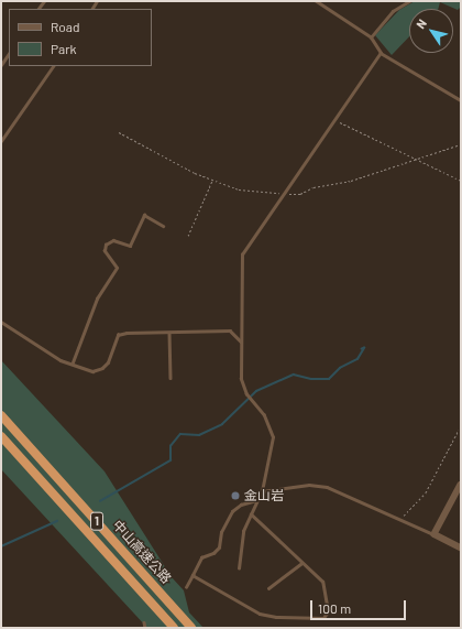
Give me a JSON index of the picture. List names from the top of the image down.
{
  "streets": {
    "highway": ["1", "中山高速公路"]
  },
  "places": ["金山岩"],
  "legend": ["Road", "Park"],
  "scale_bar": "100 m",
  "north": "top left"
}
